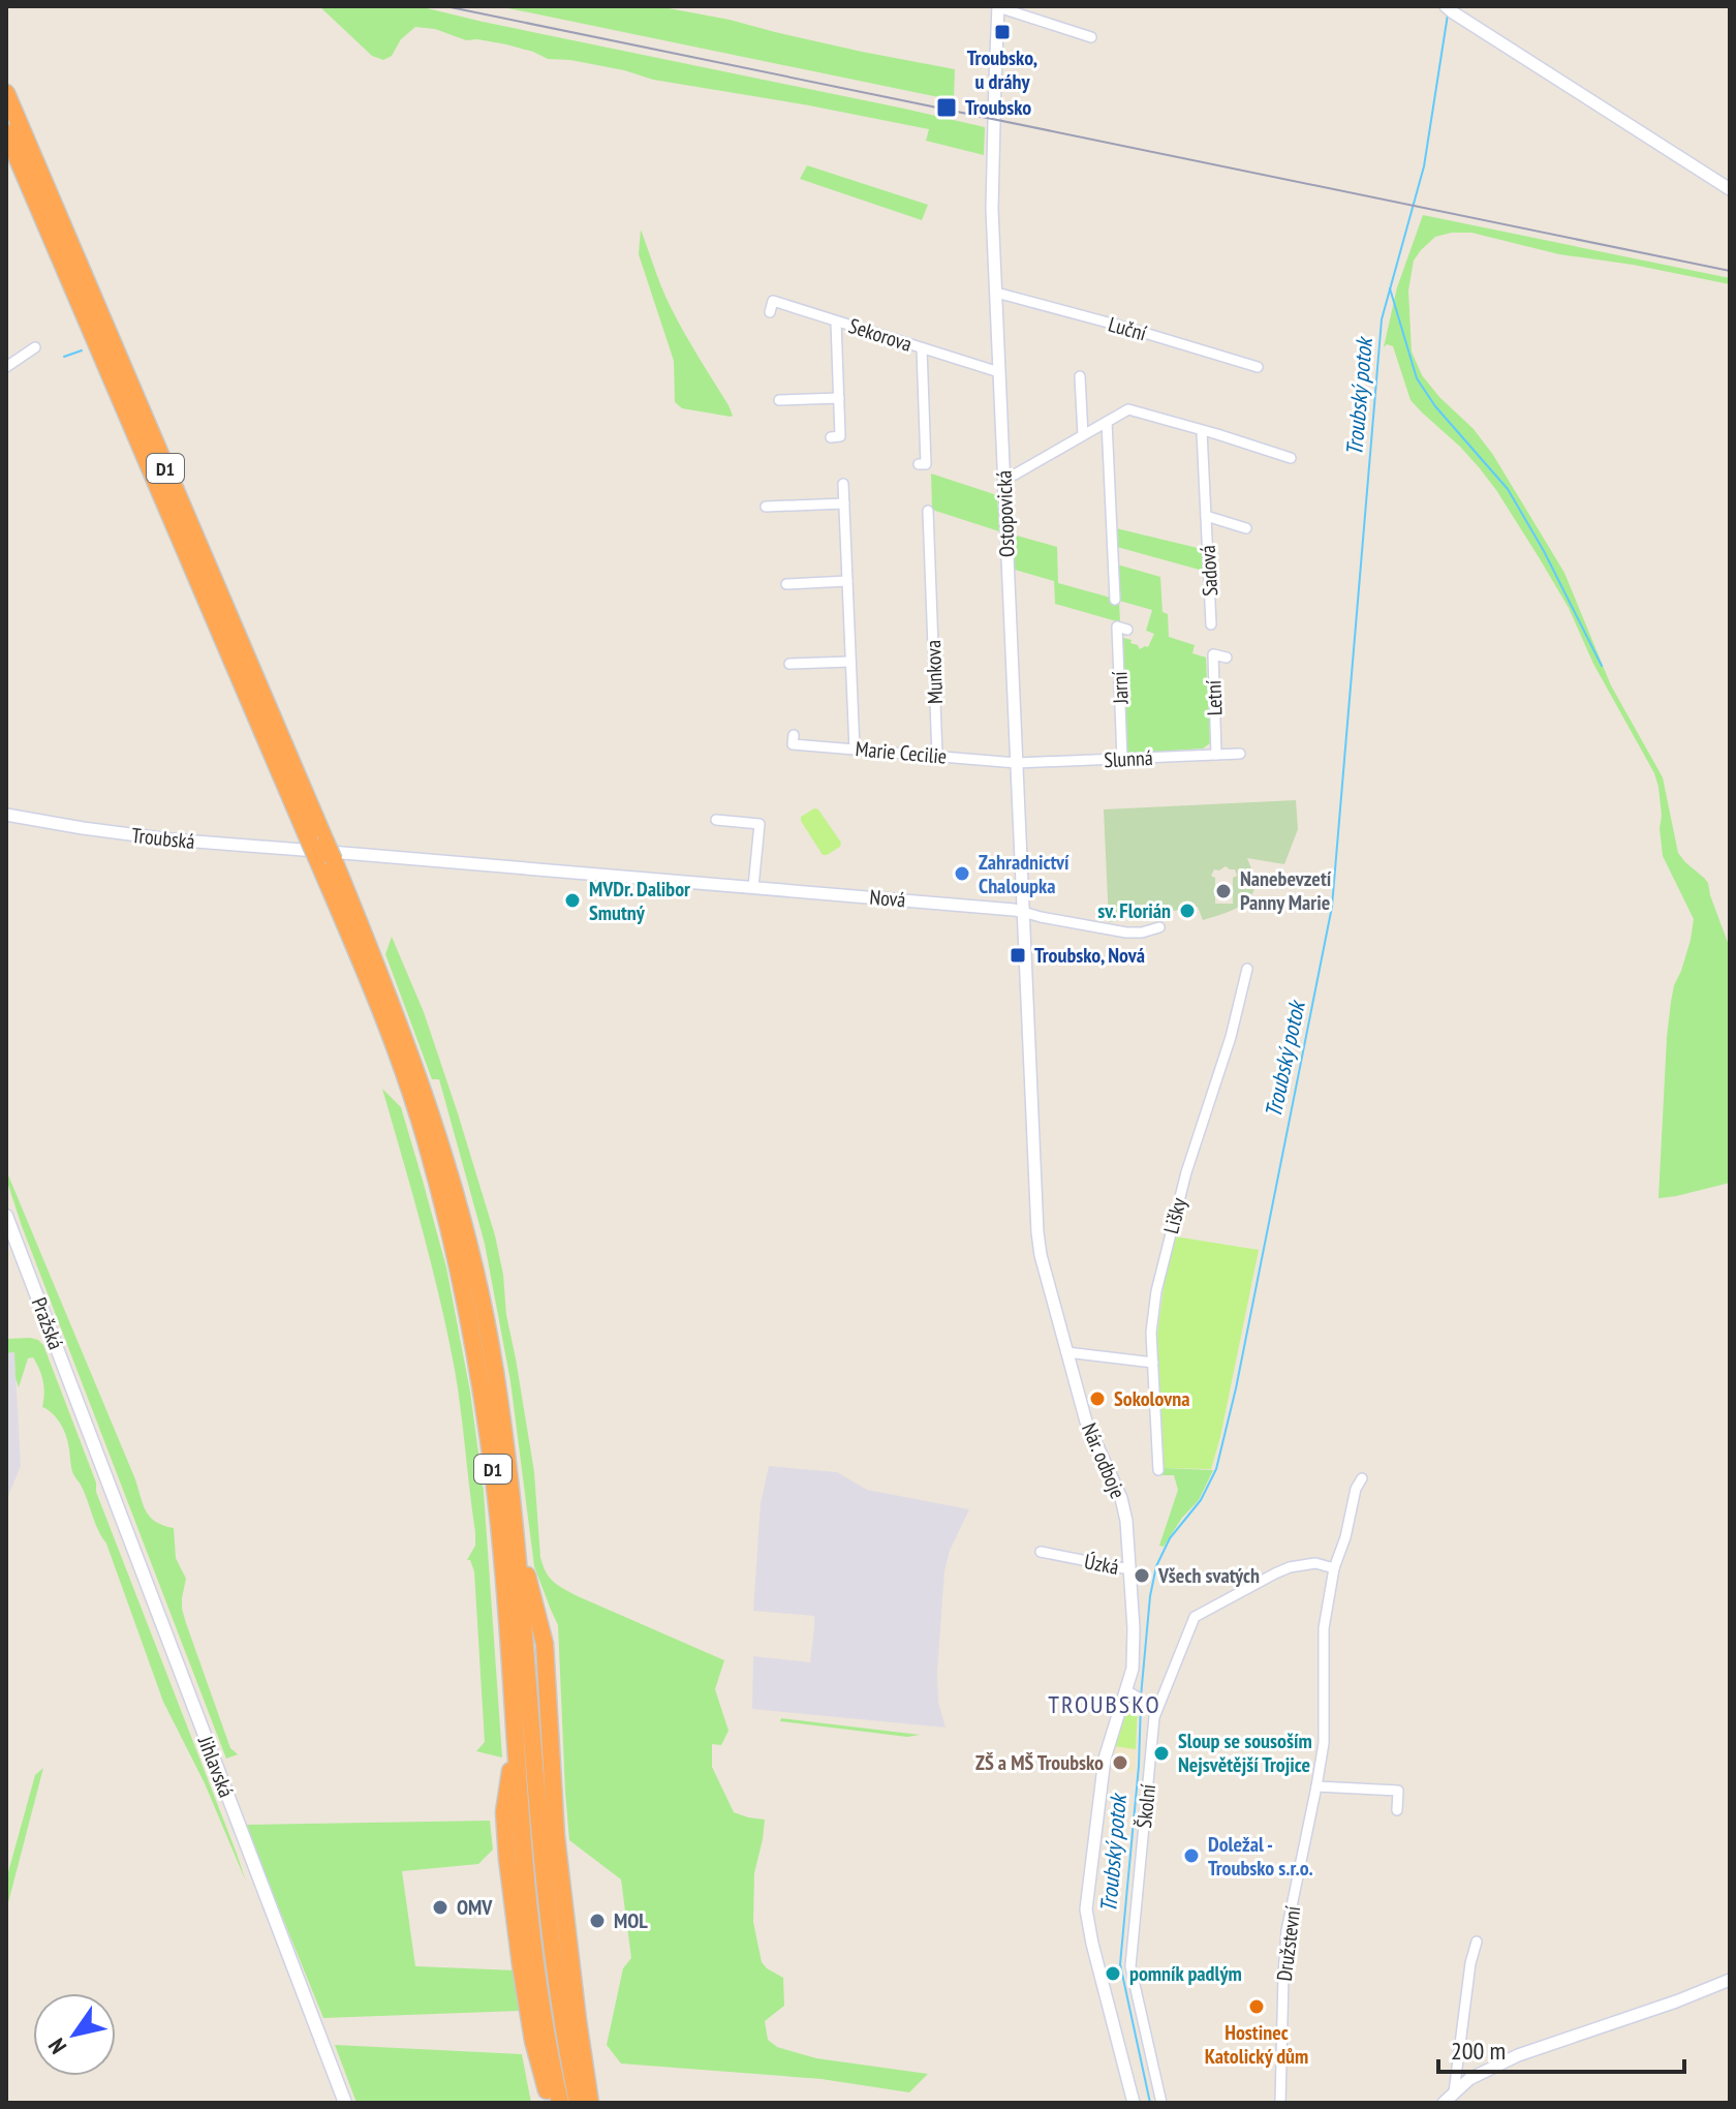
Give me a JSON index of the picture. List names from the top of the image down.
{
  "streets": {
    "highway": ["D1"],
    "main road": ["Pražská", "Jihlavská"],
    "street": [
      "Luční",
      "Sekorova",
      "Ostopovická",
      "Sadová",
      "Munkova",
      "Jarní",
      "Letní",
      "Marie Cecilie",
      "Slunná",
      "Troubská",
      "Nová",
      "Lišky",
      "Nár. odboje",
      "Úzká",
      "Školní",
      "Družstevní"
    ]
  },
  "crossings": [
    ["Luční", "Ostopovická"],
    ["Sekorova", "Ostopovická"],
    ["D1", "Troubská"],
    ["Ostopovická", "Marie Cecilie"],
    ["Ostopovická", "Slunná"],
    ["Ostopovická", "Nová"],
    ["Ostopovická", "Nár. odboje"],
    ["Munkova", "Marie Cecilie"],
    ["Jarní", "Slunná"],
    ["Letní", "Slunná"],
    ["Marie Cecilie", "Slunná"],
    ["Troubská", "Nová"],
    ["Nová", "Nár. odboje"],
    ["Pražská", "Jihlavská"],
    ["Nár. odboje", "Úzká"],
    ["Školní", "Družstevní"]
  ],
  "districts": ["TROUBSKO"],
  "water": ["Troubský potok"],
  "places": {
    "transit": ["Troubsko, u dráhy", "Troubsko", "Troubsko, Nová"],
    "other": [
      "Zahradnictví Chaloupka",
      "Nanebevzetí Panny Marie",
      "MVDr. Dalibor Smutný",
      "sv. Florián",
      "Sokolovna",
      "Všech svatých",
      "Sloup se sousoším Nejsvětější Trojice",
      "ZŠ a MŠ Troubsko",
      "Doležal - Troubsko s.r.o.",
      "OMV",
      "MOL",
      "pomník padlým",
      "Hostinec Katolický dům"
    ]
  },
  "scale_bar": "200 m",
  "north": "bottom left"
}
